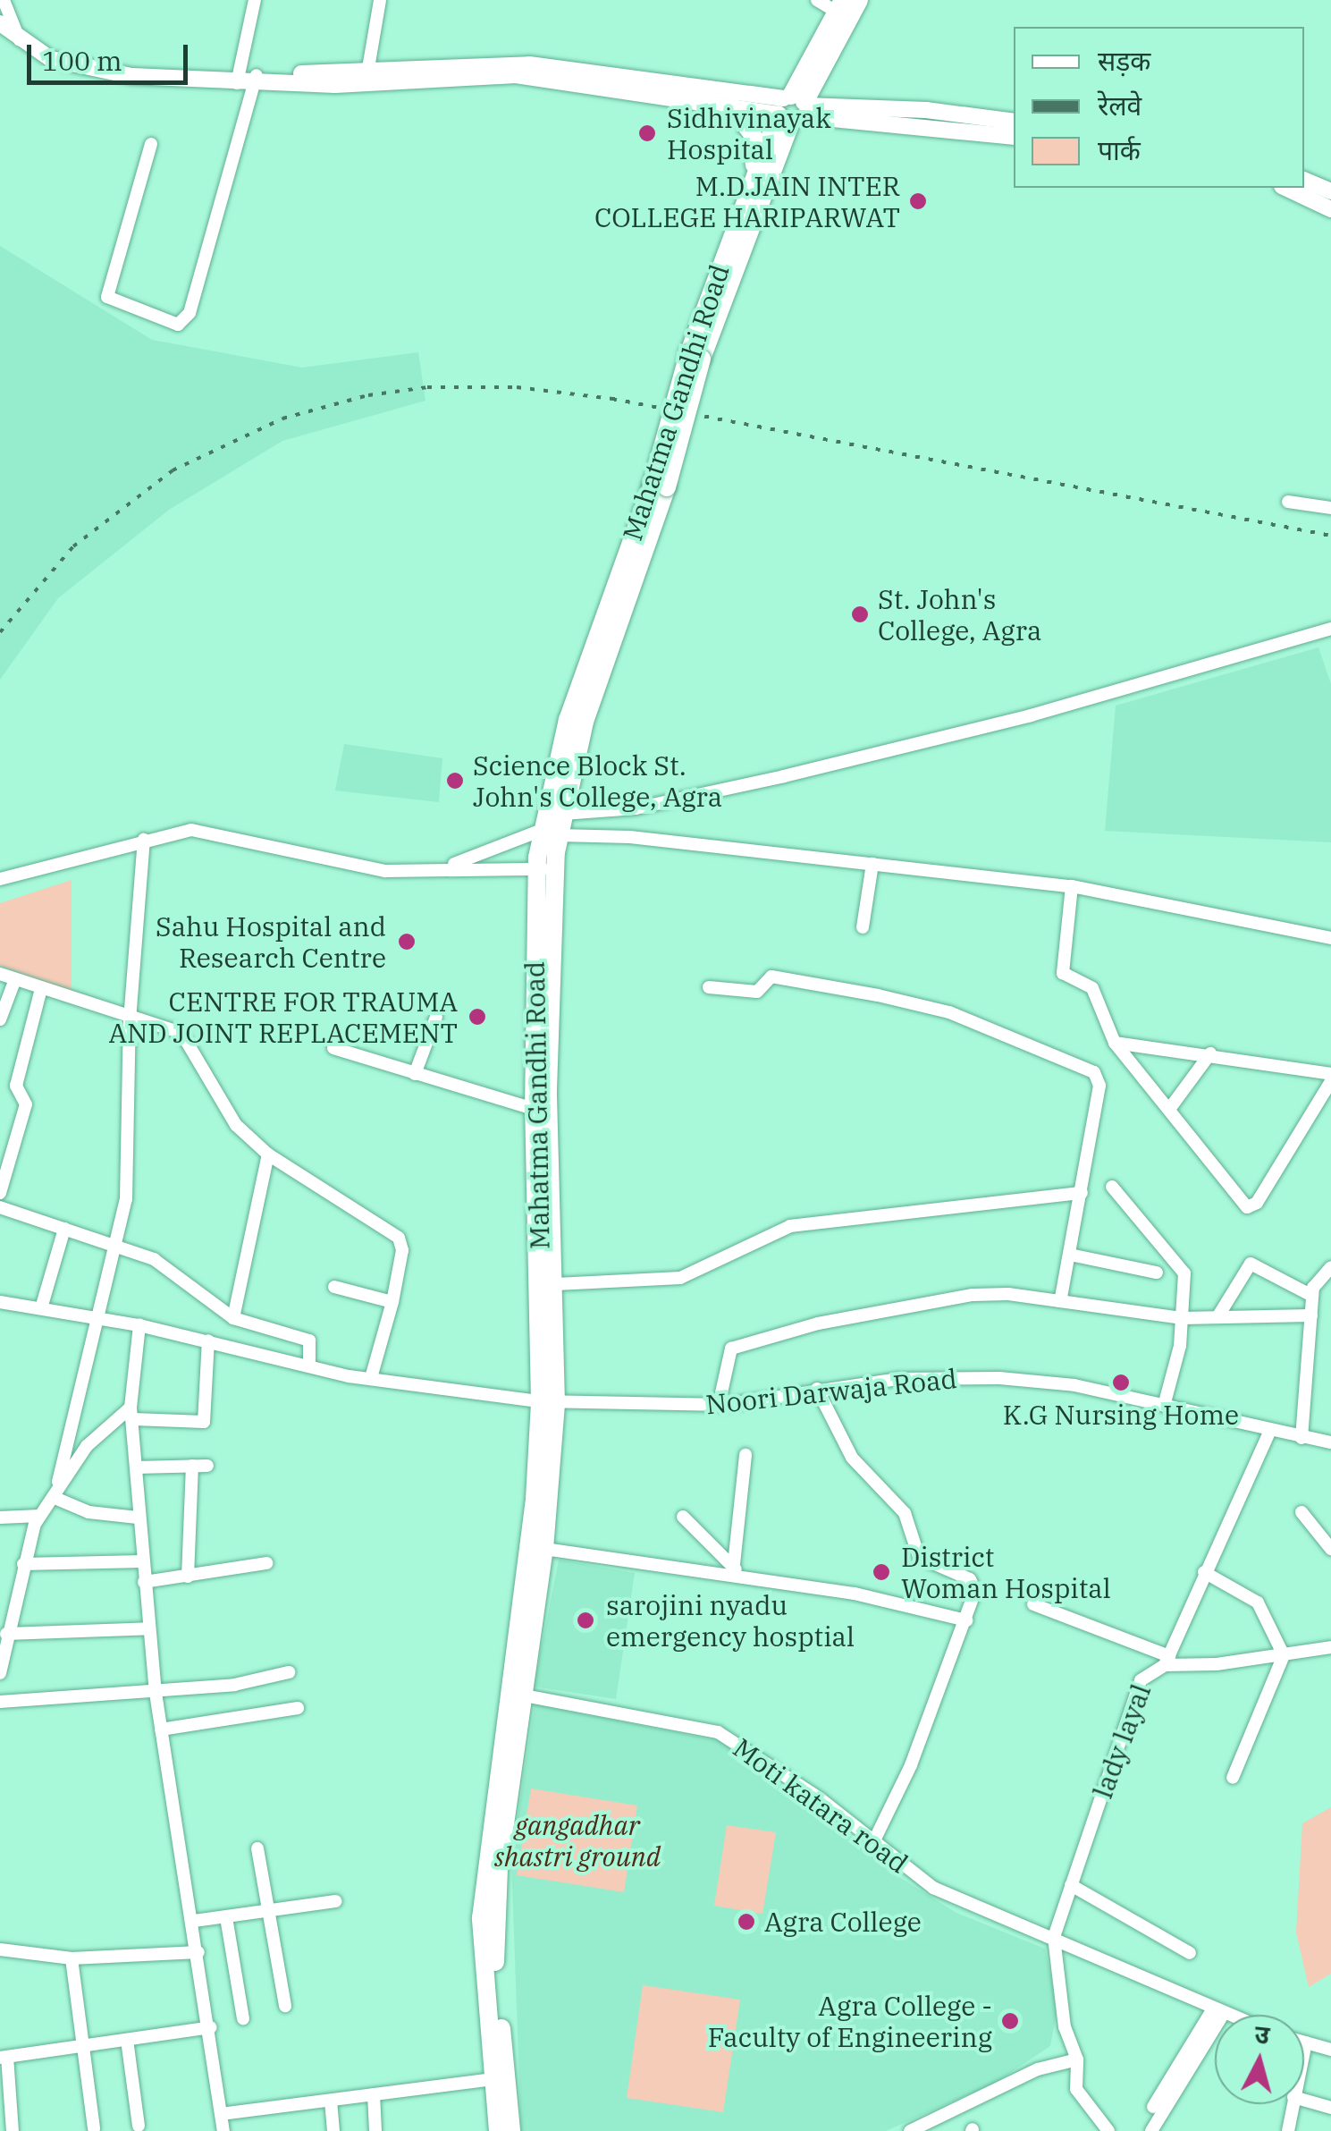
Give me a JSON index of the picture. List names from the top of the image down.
{
  "streets": {
    "highway": ["Mahatma Gandhi Road"],
    "street": ["Noori Darwaja Road", "lady layal", "Moti katara road"]
  },
  "crossings": [
    ["Mahatma Gandhi Road", "Noori Darwaja Road"],
    ["Mahatma Gandhi Road", "Moti katara road"],
    ["lady layal", "Moti katara road"]
  ],
  "parks": ["gangadhar shastri ground"],
  "places": [
    "Sidhivinayak Hospital",
    "M.D.JAIN INTER COLLEGE HARIPARWAT",
    "St. John's College, Agra",
    "Science Block St. John's College, Agra",
    "Sahu Hospital and Research Centre",
    "CENTRE FOR TRAUMA AND JOINT REPLACEMENT",
    "K.G Nursing Home",
    "District Woman Hospital",
    "sarojini nyadu emergency hosptial",
    "Agra College",
    "Agra College - Faculty of Engineering"
  ],
  "legend": ["सड़क", "रेलवे", "पार्क"],
  "scale_bar": "100 m",
  "north": "top"
}
